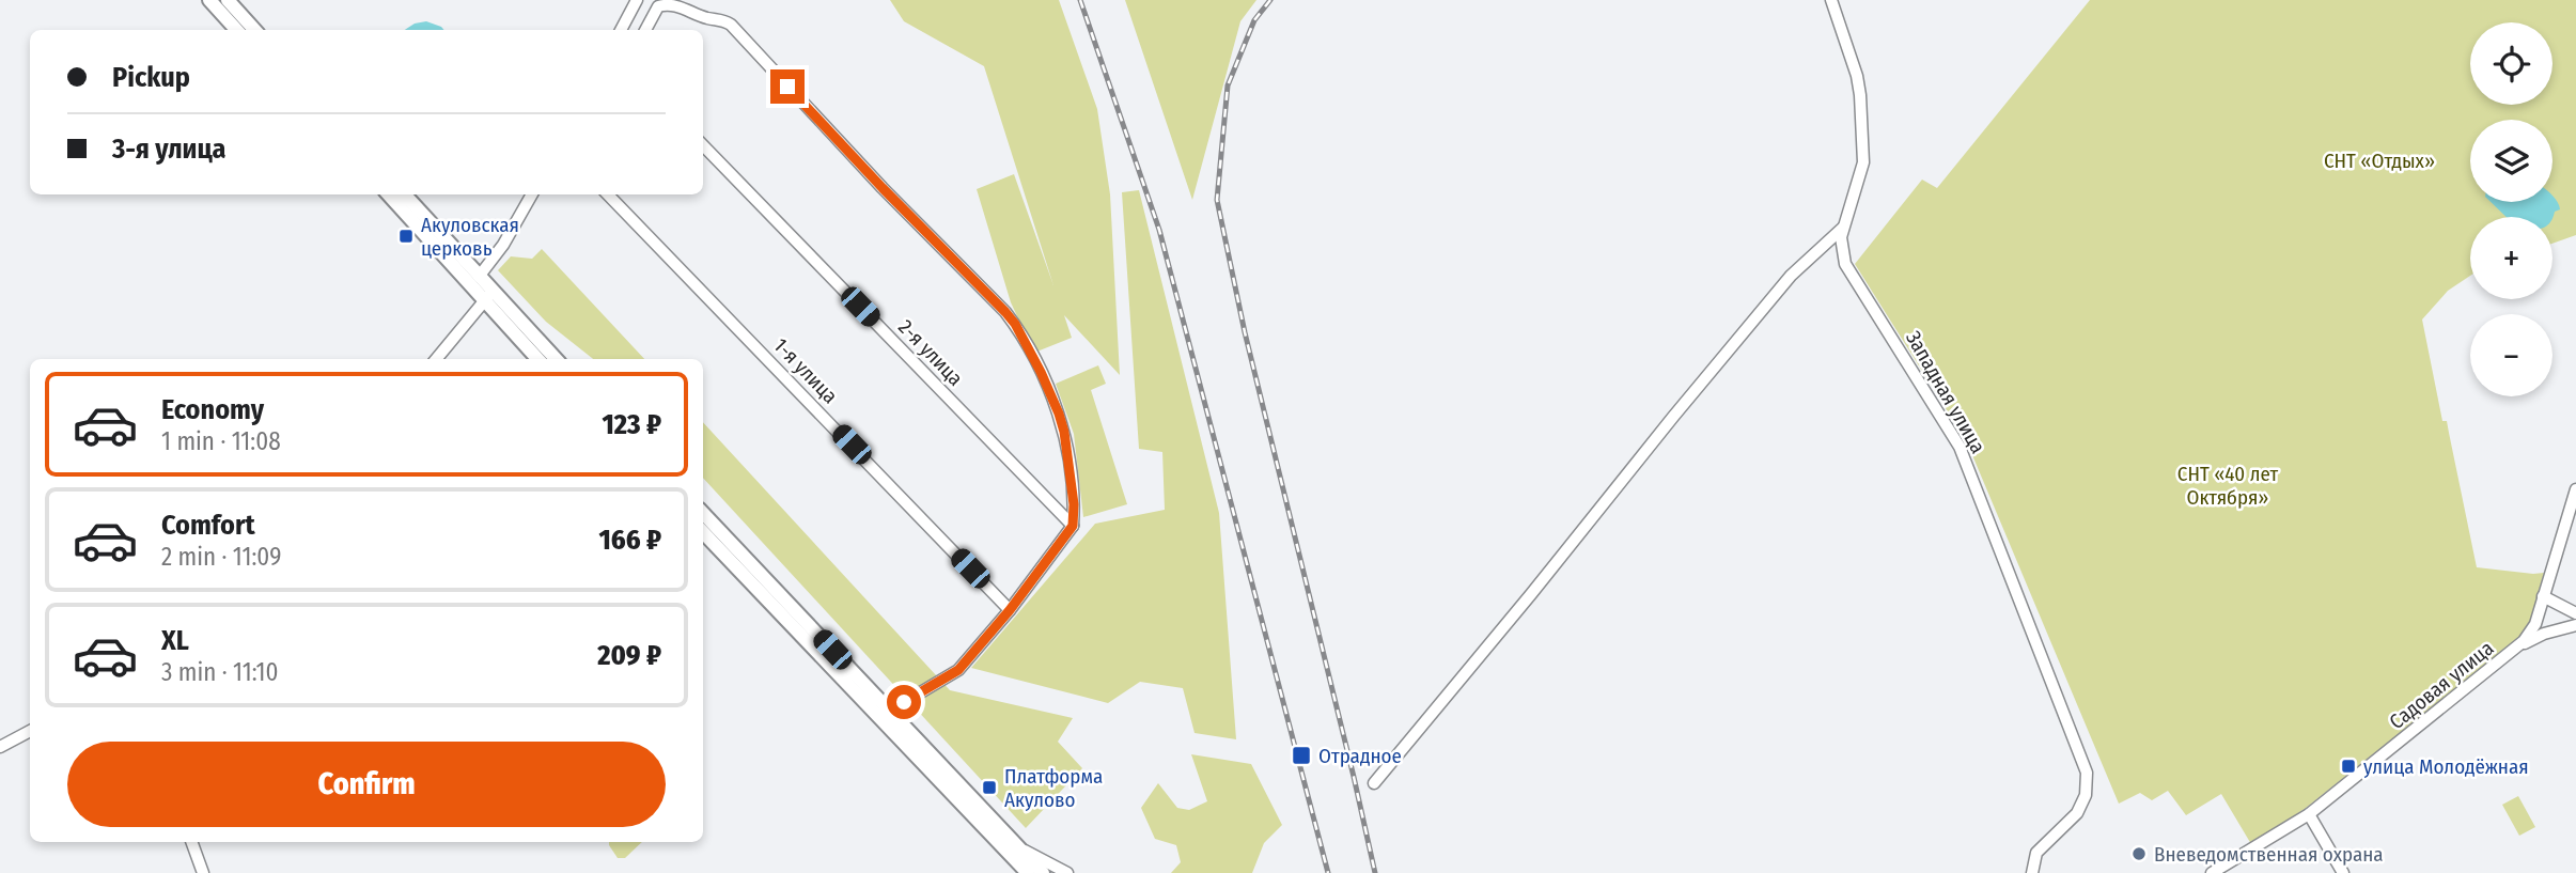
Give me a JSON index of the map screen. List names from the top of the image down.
{
  "streets": {
    "street": [
      "2-я улица",
      "1-я улица",
      "Западная улица",
      "Садовая улица"
    ]
  },
  "parks": ["СНТ «Отдых»", "СНТ «40 лет Октября»"],
  "places": {
    "transit": [
      "Акуловская церковь",
      "Отрадное",
      "улица Молодёжная",
      "Платформа Акулово"
    ],
    "other": ["Вневедомственная охрана"]
  },
  "page": {
    "map_buttons": ["+", "−"],
    "banner": ["Pickup", "3-я улица"],
    "list": [
      {
        "name": "Economy",
        "note": "1 min · 11:08",
        "value": "123 ₽"
      },
      {
        "name": "Comfort",
        "note": "2 min · 11:09",
        "value": "166 ₽"
      },
      {
        "name": "XL",
        "note": "3 min · 11:10",
        "value": "209 ₽"
      }
    ],
    "buttons": "Confirm"
  }
}
